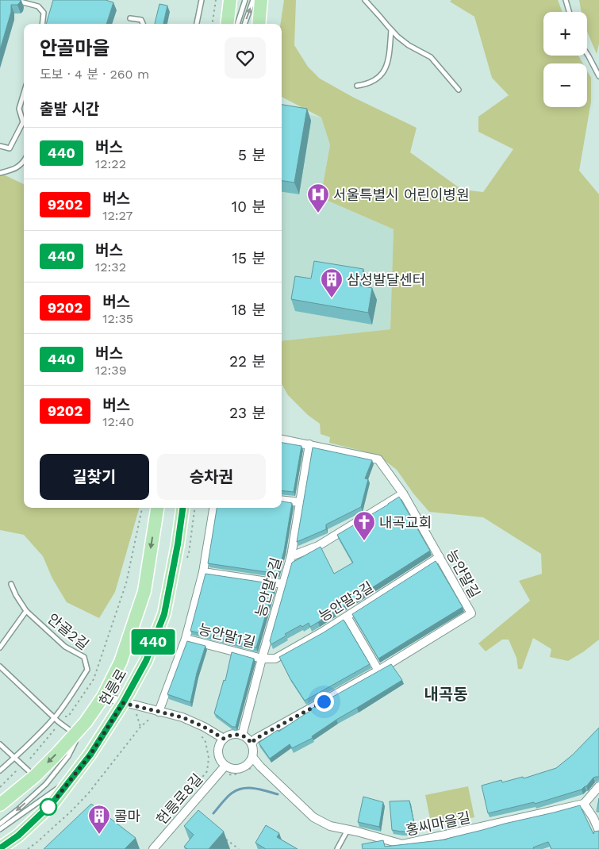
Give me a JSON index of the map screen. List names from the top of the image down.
{
  "streets": {
    "main road": ["헌릉로"],
    "street": [
      "능안말길",
      "능안말2길",
      "능안말3길",
      "능안말1길",
      "헌릉로8길",
      "홍씨마을길"
    ],
    "lane": ["안골2길"]
  },
  "crossings": [
    ["능안말길", "능안말2길"],
    ["능안말길", "능안말3길"],
    ["능안말길", "헌릉로8길"],
    ["능안말길", "홍씨마을길"],
    ["능안말2길", "능안말3길"],
    ["능안말2길", "능안말1길"],
    ["능안말2길", "헌릉로8길"],
    ["능안말2길", "홍씨마을길"],
    ["능안말3길", "능안말1길"],
    ["헌릉로8길", "홍씨마을길"]
  ],
  "districts": ["내곡동"],
  "places": {
    "hospital": ["서울특별시 어린이병원"],
    "building": ["삼성발달센터", "콜마"],
    "church": ["내곡교회"]
  },
  "lines": ["bus line 440"],
  "page": {
    "on_map": "440",
    "map_buttons": ["+", "−"],
    "heading": [
      ["안골마을", "도보 · 4 분 · 260 m"],
      "출발 시간"
    ],
    "list": [
      {
        "mark": "440",
        "name": "버스",
        "note": "12:22",
        "value": "5 분"
      },
      {
        "mark": "9202",
        "name": "버스",
        "note": "12:27",
        "value": "10 분"
      },
      {
        "mark": "440",
        "name": "버스",
        "note": "12:32",
        "value": "15 분"
      },
      {
        "mark": "9202",
        "name": "버스",
        "note": "12:35",
        "value": "18 분"
      },
      {
        "mark": "440",
        "name": "버스",
        "note": "12:39",
        "value": "22 분"
      },
      {
        "mark": "9202",
        "name": "버스",
        "note": "12:40",
        "value": "23 분"
      }
    ],
    "buttons": ["길찾기", "승차권"]
  }
}
